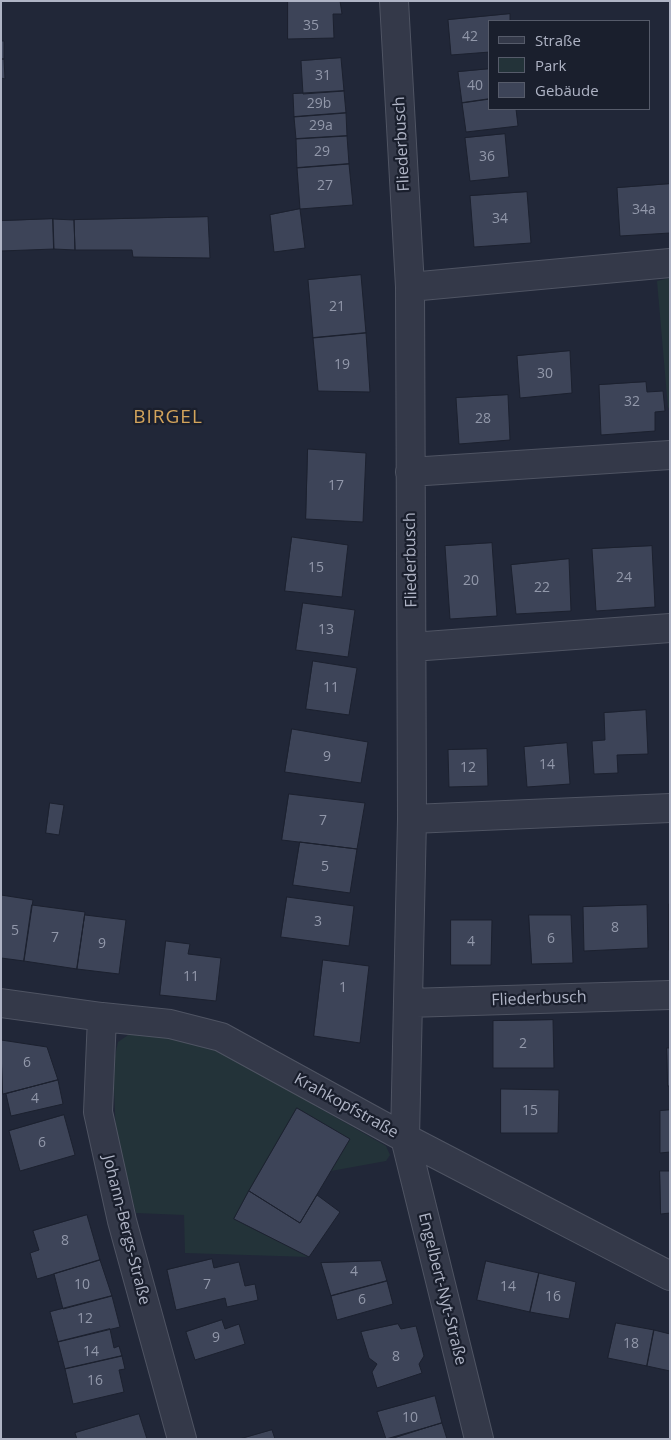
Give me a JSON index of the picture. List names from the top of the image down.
{
  "streets": {
    "street": [
      "Fliederbusch",
      "Krahkopfstraße",
      "Johann-Bergs-Straße",
      "Engelbert-Nyt-Straße"
    ]
  },
  "crossings": [
    ["Fliederbusch", "Krahkopfstraße"],
    ["Fliederbusch", "Engelbert-Nyt-Straße"],
    ["Krahkopfstraße", "Johann-Bergs-Straße"],
    ["Krahkopfstraße", "Engelbert-Nyt-Straße"]
  ],
  "districts": ["BIRGEL"],
  "house_numbers": [
    "35",
    "42",
    "31",
    "40",
    "29b",
    "29a",
    "29",
    "36",
    "27",
    "34a",
    "34",
    "21",
    "19",
    "30",
    "32",
    "28",
    "17",
    "15",
    "24",
    "20",
    "22",
    "13",
    "11",
    "9",
    "14",
    "12",
    "7",
    "5",
    "3",
    "8",
    "5",
    "7",
    "6",
    "4",
    "9",
    "11",
    "1",
    "2",
    "6",
    "4",
    "15",
    "6",
    "8",
    "4",
    "10",
    "7",
    "14",
    "16",
    "6",
    "12",
    "9",
    "18",
    "14",
    "8",
    "16",
    "10"
  ],
  "legend": ["Straße", "Park", "Gebäude"]
}
